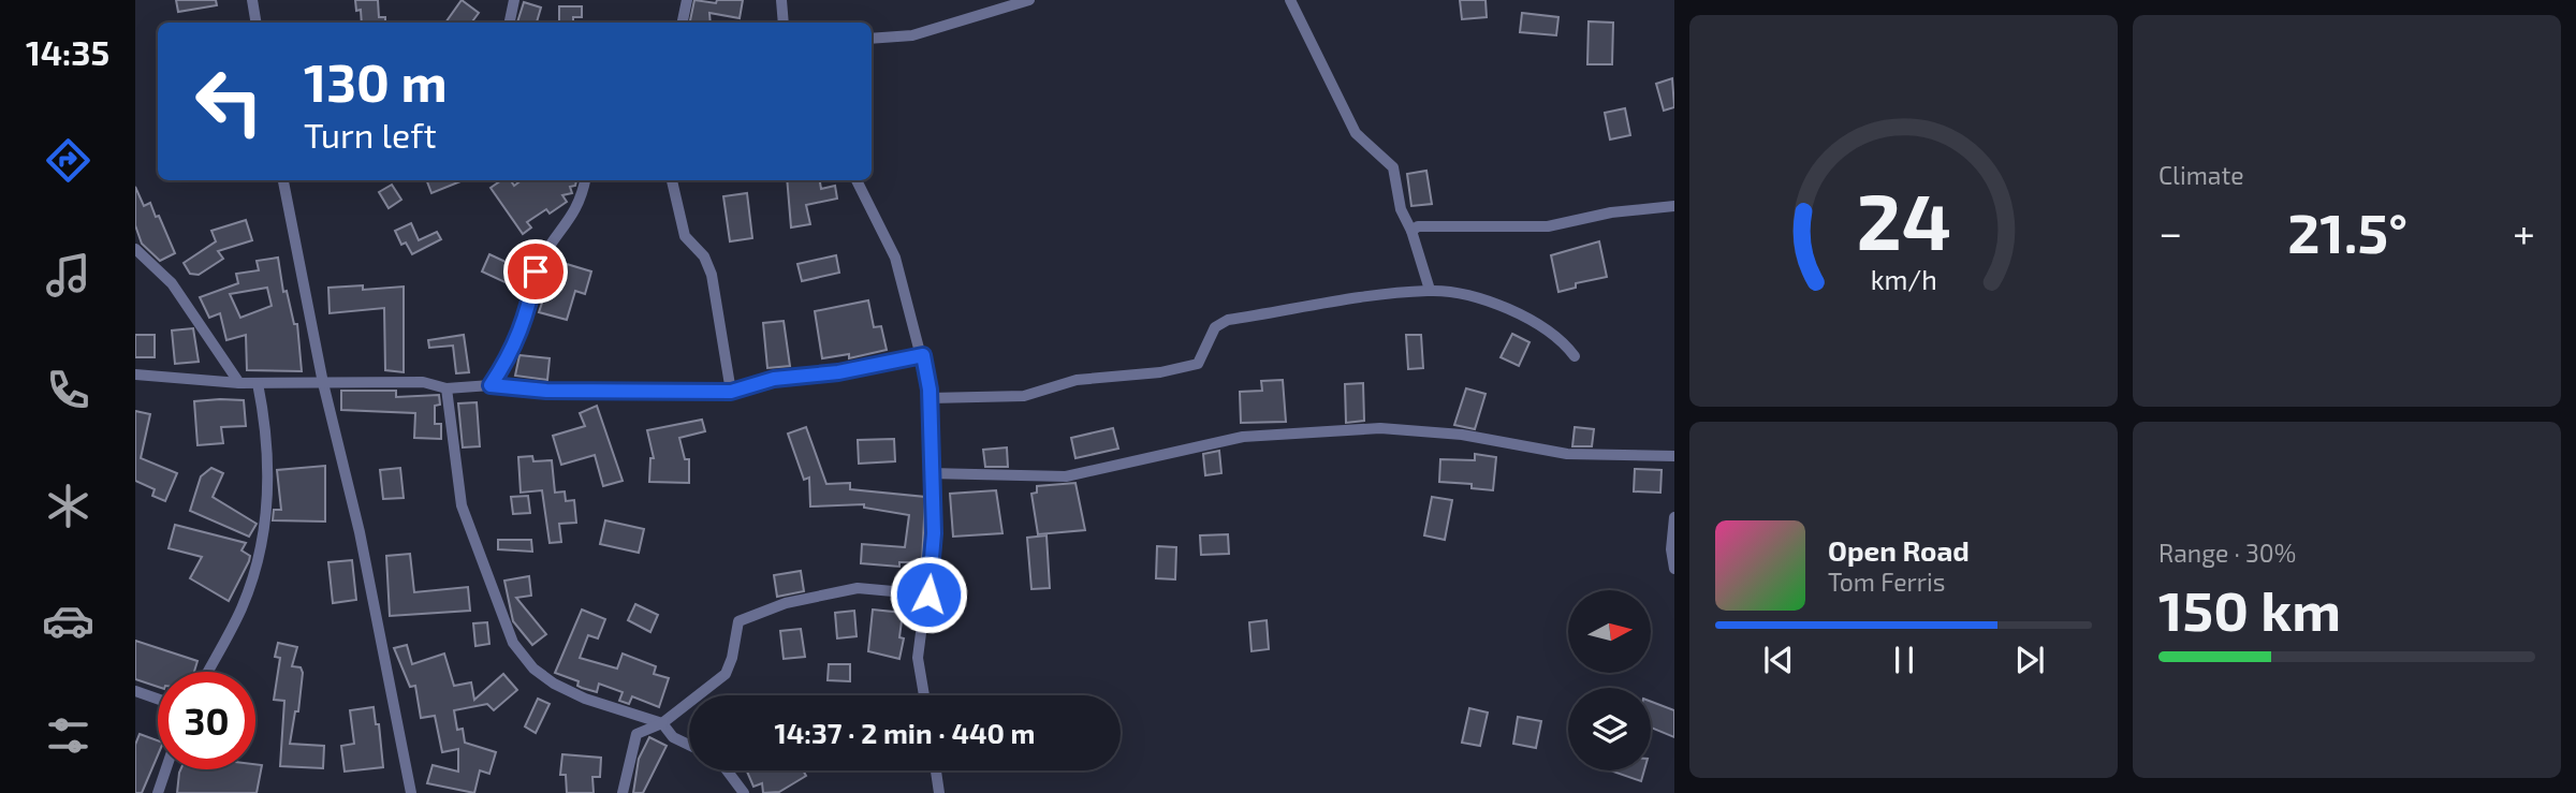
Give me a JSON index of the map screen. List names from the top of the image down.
{
  "north": "right",
  "page": {
    "tabs": "14:35",
    "tile": [
      "Climate",
      ["Range · 30%", "150 km"]
    ],
    "turn": ["130 m", "Turn left"],
    "heat": ["−", "21.5°", "+"],
    "song": ["Open Road", "Tom Ferris"],
    "limit": "30",
    "trip": "14:37 · 2 min · 440 m",
    "gauge": ["24", "km/h"]
  }
}
